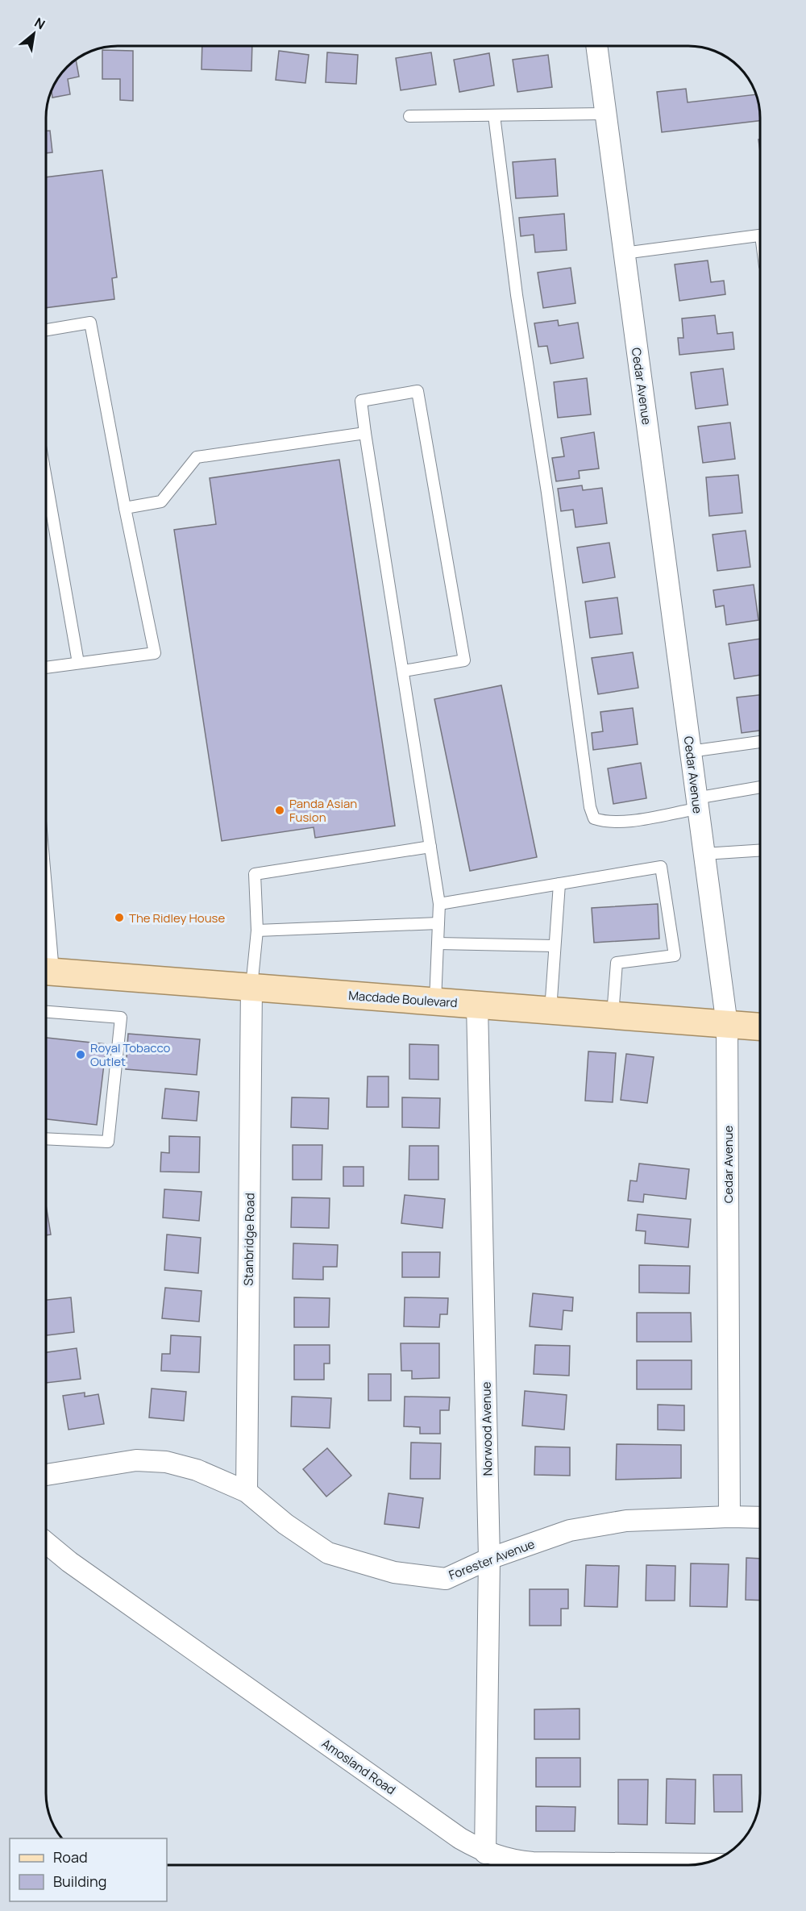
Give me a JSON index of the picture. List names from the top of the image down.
{
  "streets": {
    "main road": ["Macdade Boulevard"],
    "street": [
      "Cedar Avenue",
      "Stanbridge Road",
      "Norwood Avenue",
      "Forester Avenue",
      "Amosland Road"
    ]
  },
  "crossings": [
    ["Cedar Avenue", "Macdade Boulevard"],
    ["Cedar Avenue", "Forester Avenue"],
    ["Macdade Boulevard", "Stanbridge Road"],
    ["Macdade Boulevard", "Norwood Avenue"],
    ["Stanbridge Road", "Forester Avenue"],
    ["Norwood Avenue", "Forester Avenue"],
    ["Norwood Avenue", "Amosland Road"]
  ],
  "places": ["Panda Asian Fusion", "The Ridley House", "Royal Tobacco Outlet"],
  "legend": ["Road", "Building"],
  "north": "top right"
}
